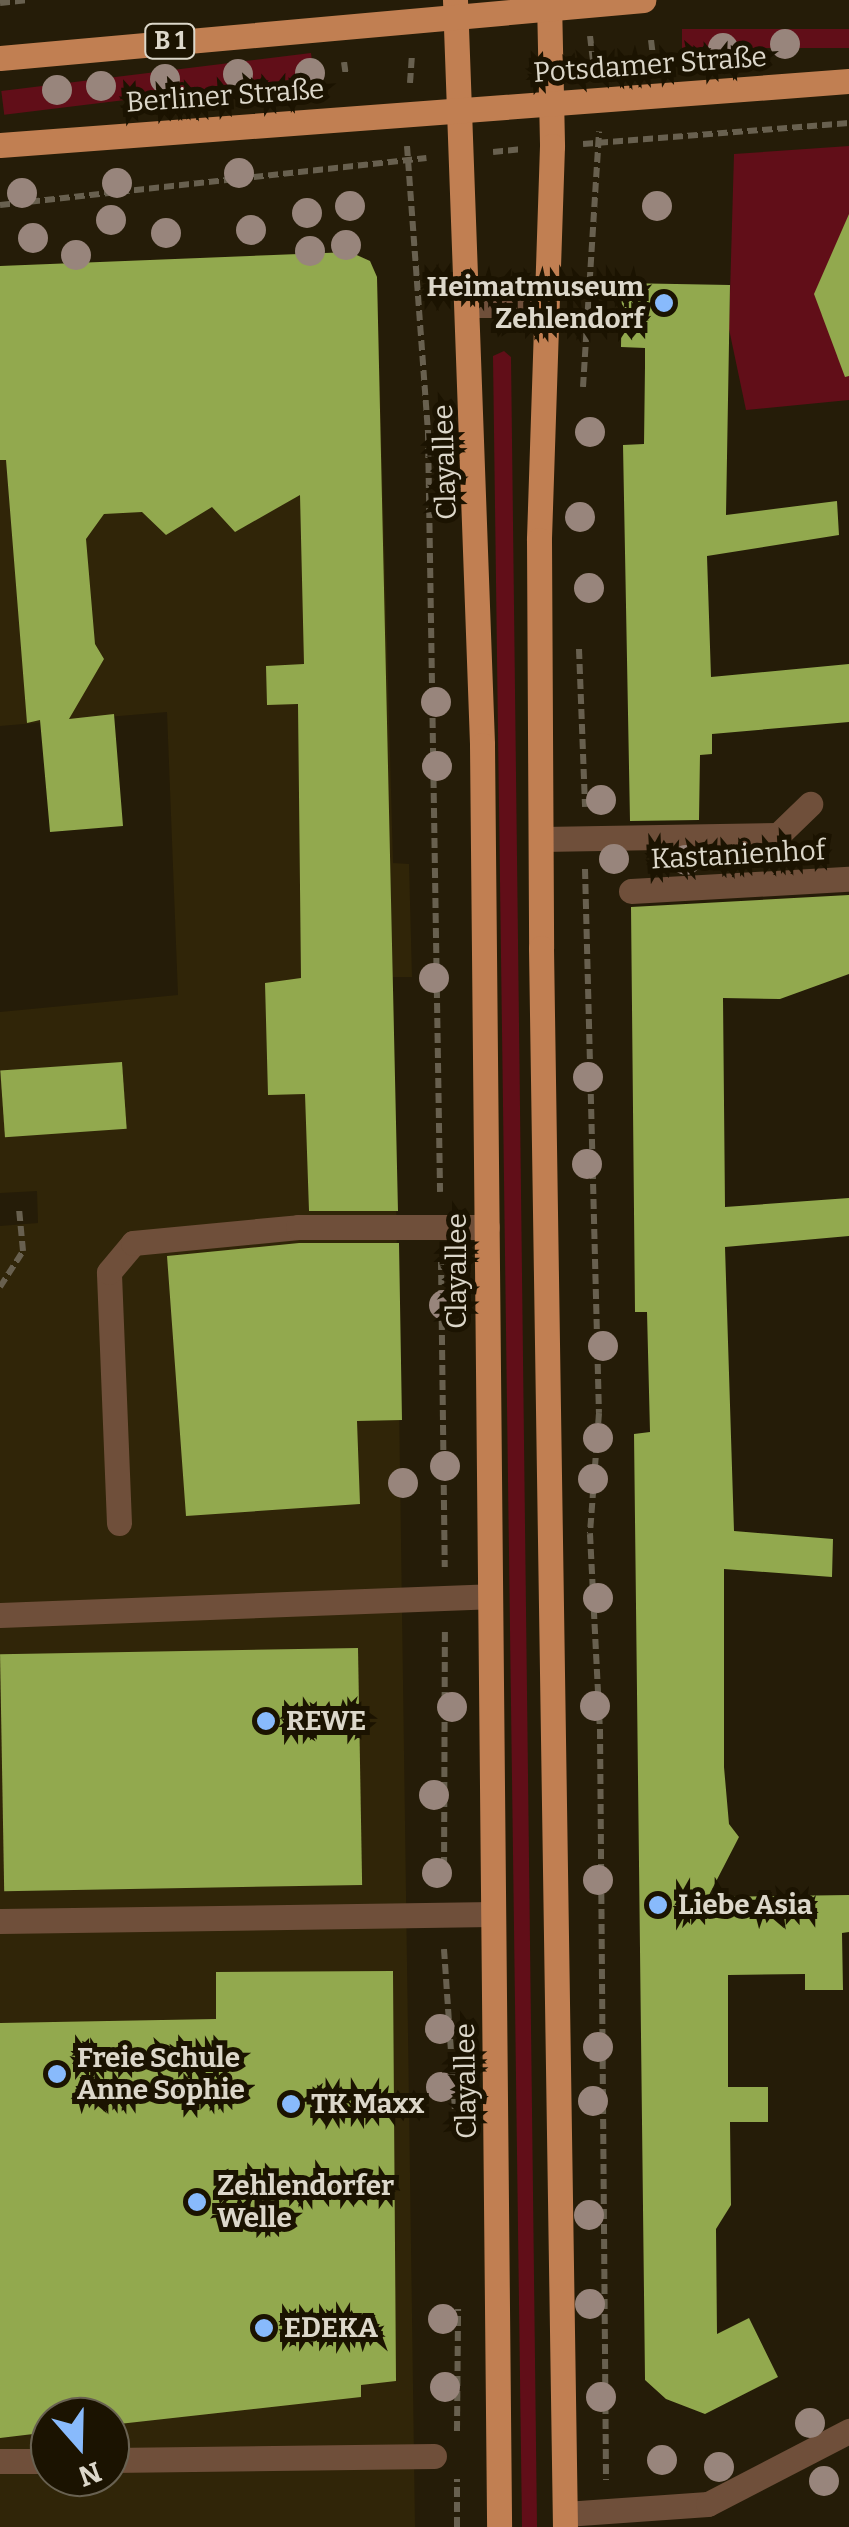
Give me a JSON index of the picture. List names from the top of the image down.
{
  "streets": {
    "main road": [
      "B 1",
      "Potsdamer Straße",
      "Berliner Straße",
      "Clayallee"
    ],
    "street": ["Kastanienhof"]
  },
  "crossings": [
    ["B 1", "Berliner Straße"],
    ["B 1", "Clayallee"],
    ["Potsdamer Straße", "Berliner Straße"],
    ["Potsdamer Straße", "Clayallee"],
    ["Berliner Straße", "Clayallee"]
  ],
  "places": [
    "Heimatmuseum Zehlendorf",
    "REWE",
    "Liebe Asia",
    "Freie Schule Anne Sophie",
    "TK Maxx",
    "Zehlendorfer Welle",
    "EDEKA"
  ],
  "north": "bottom"
}
